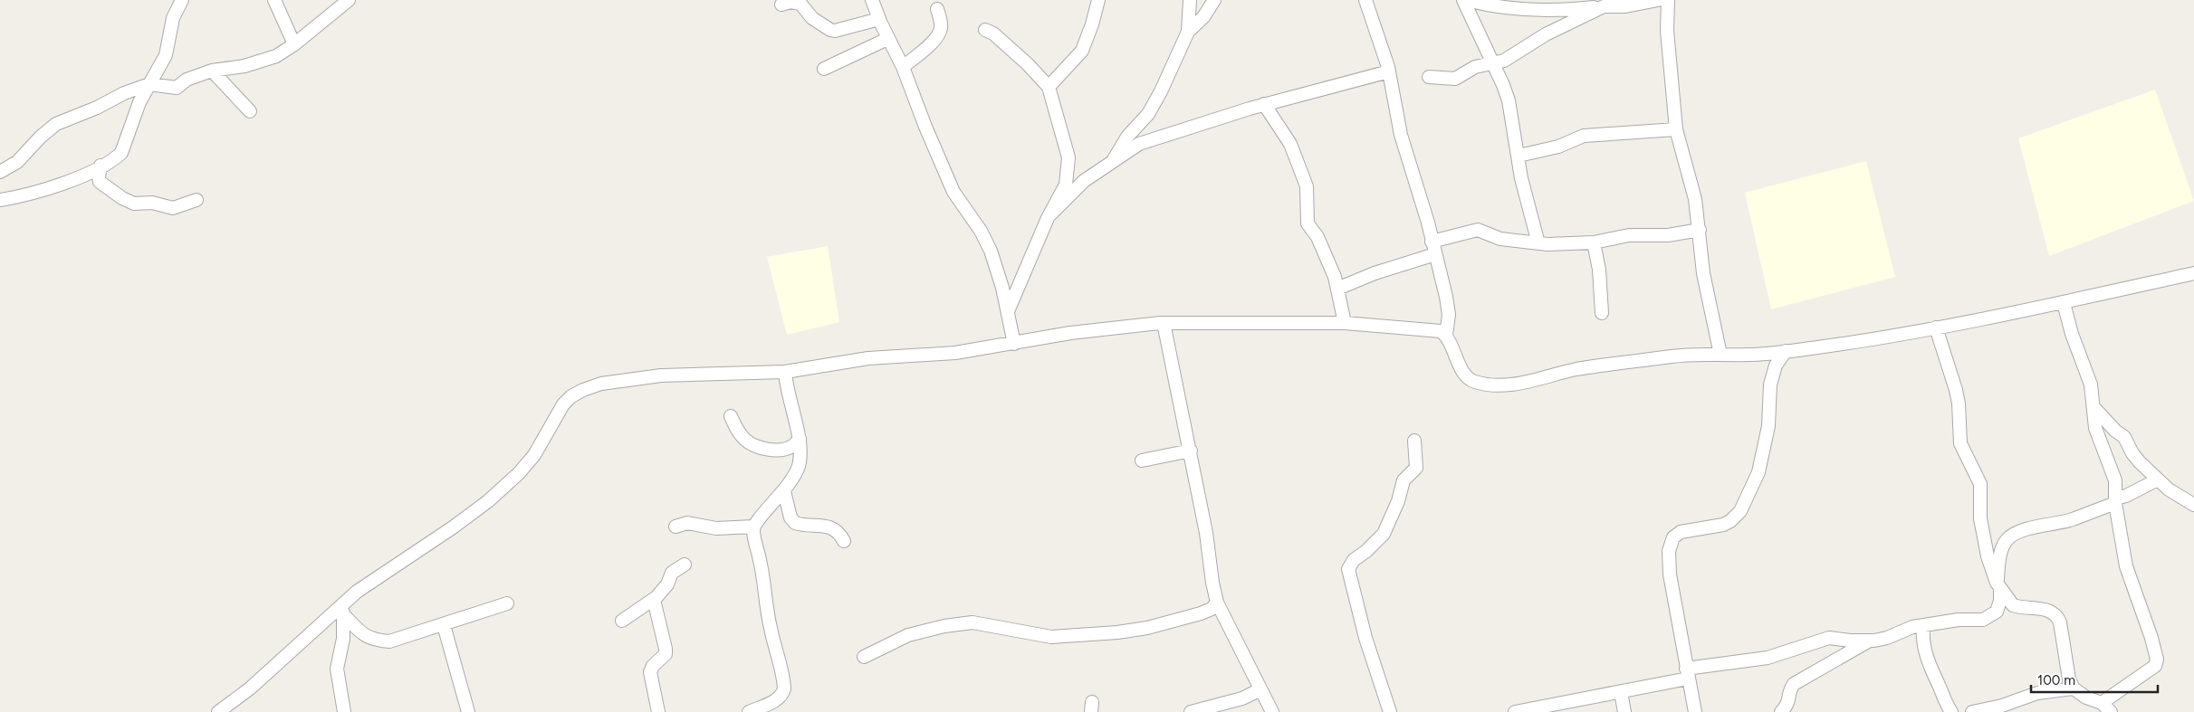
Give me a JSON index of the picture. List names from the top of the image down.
{
  "scale_bar": "100 m"
}
